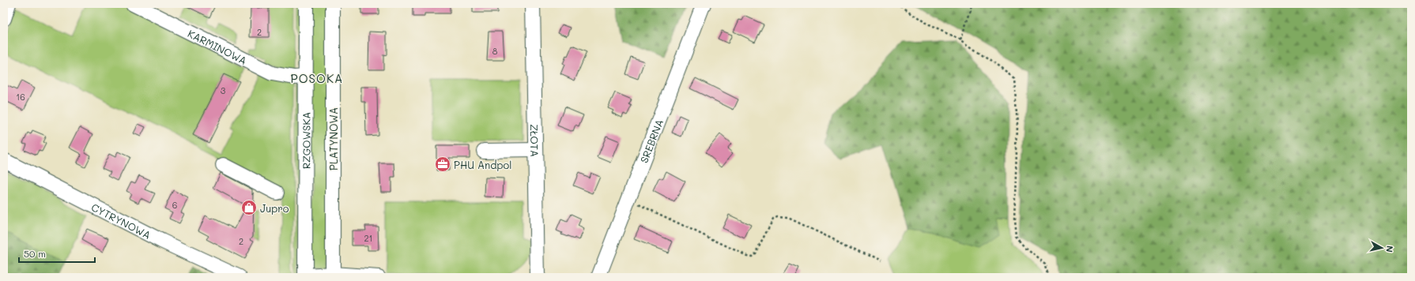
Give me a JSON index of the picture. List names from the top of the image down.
{
  "streets": {
    "street": [
      "KARMINOWA",
      "PLATYNOWA",
      "RZGOWSKA",
      "ZŁOTA",
      "SREBRNA",
      "CYTRYNOWA"
    ]
  },
  "crossings": [
    ["KARMINOWA", "RZGOWSKA"]
  ],
  "districts": ["POSOKA"],
  "places": {
    "office": ["PHU Andpol"],
    "shop": ["Jupro"]
  },
  "house_numbers": [
    "2",
    "8",
    "3",
    "16",
    "6",
    "21",
    "2"
  ],
  "scale_bar": "50 m",
  "north": "right"
}
